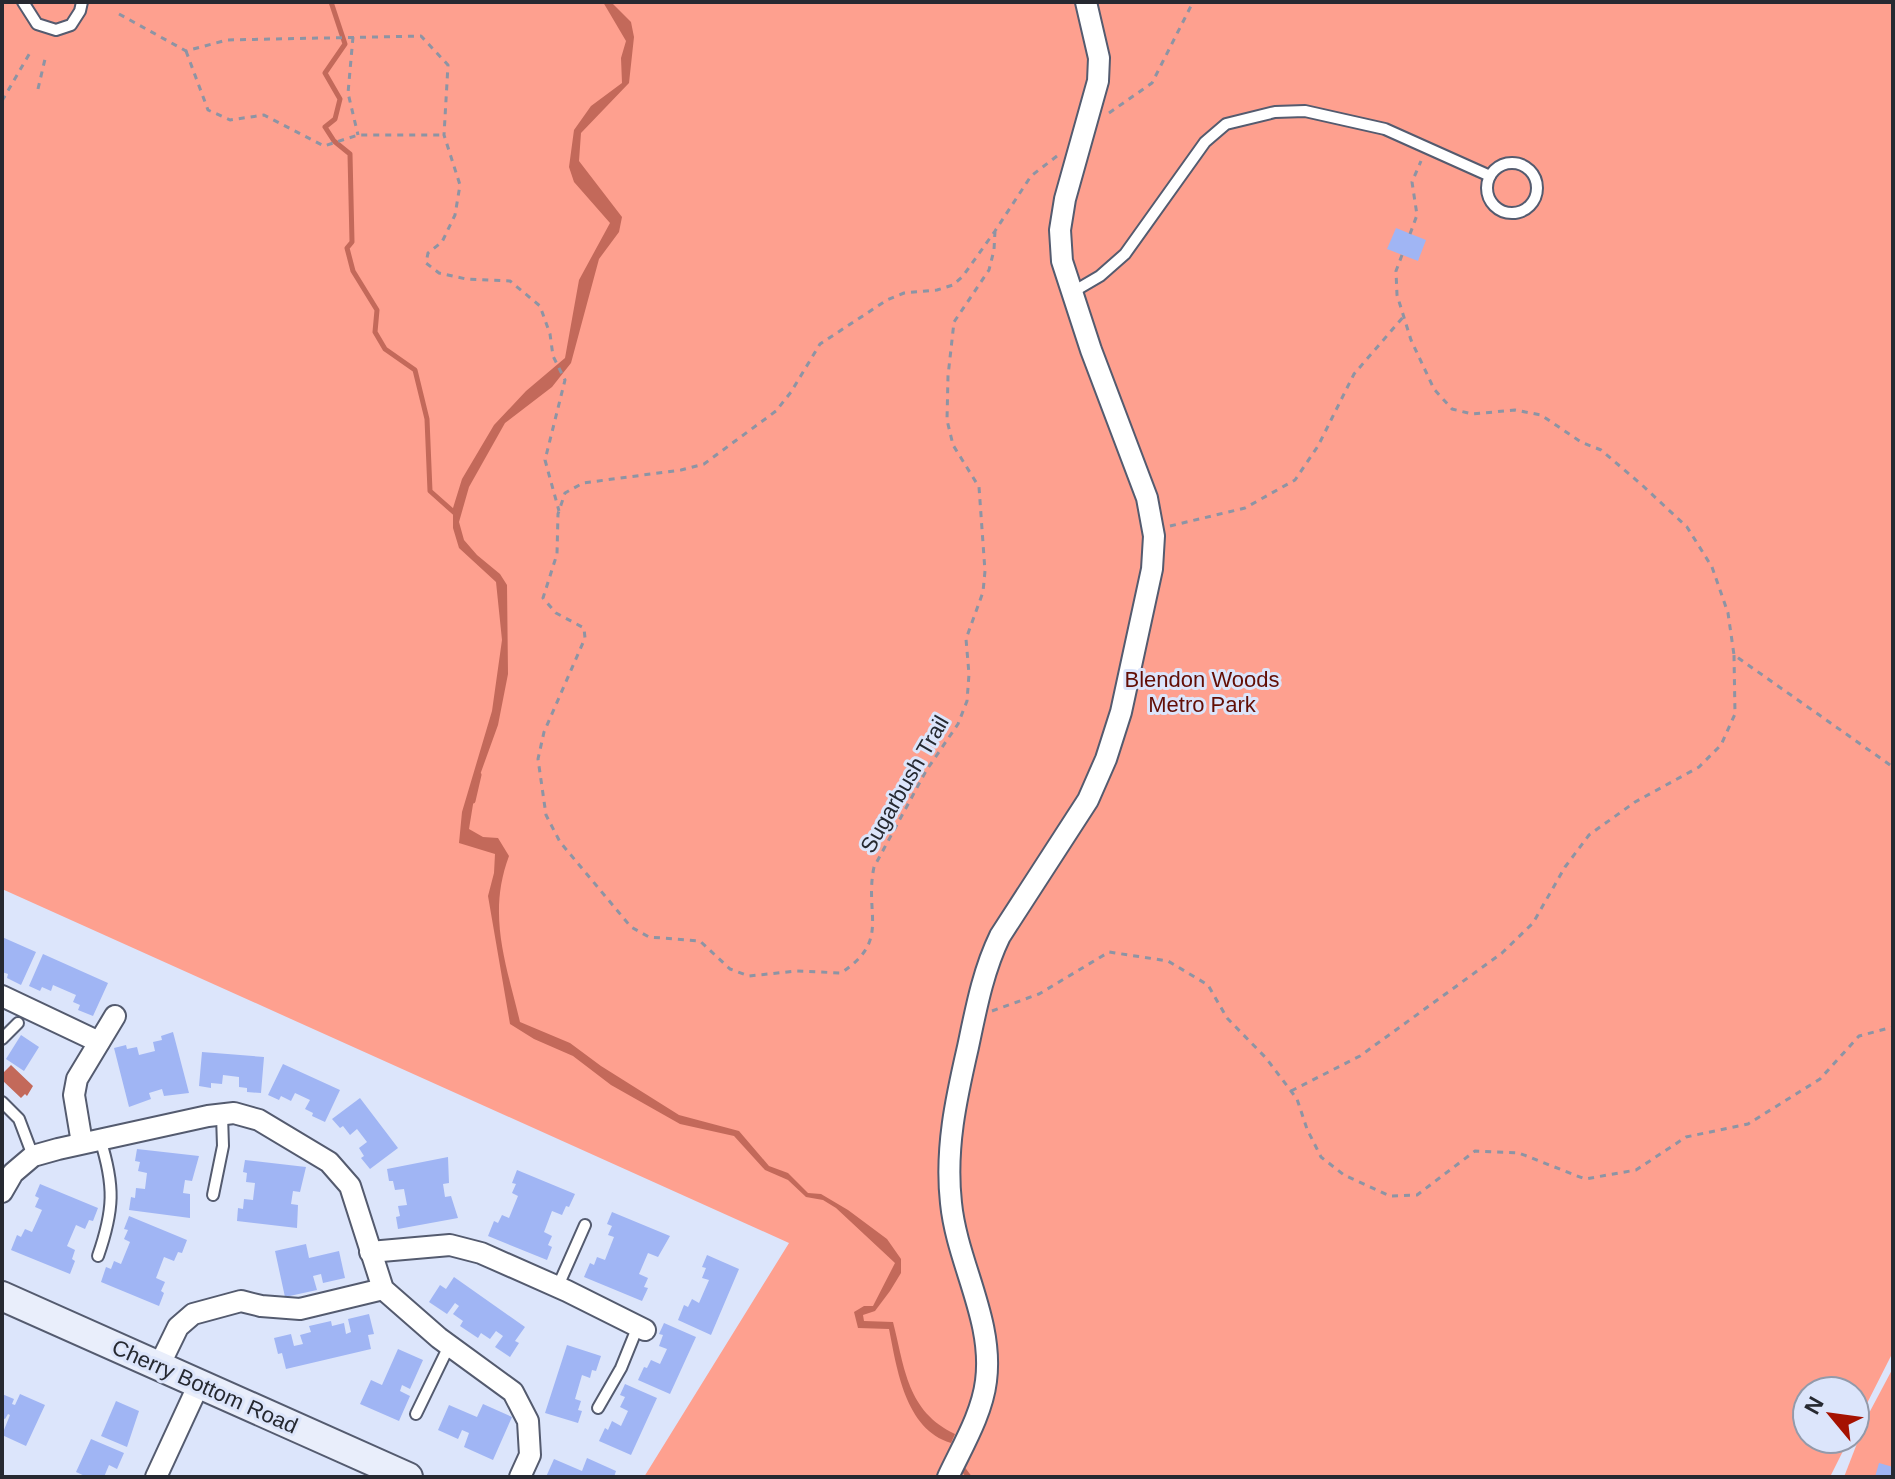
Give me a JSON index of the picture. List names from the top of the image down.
{
  "streets": {
    "main road": ["Cherry Bottom Road"],
    "path": ["Sugarbush Trail"]
  },
  "parks": ["Blendon Woods Metro Park"],
  "north": "top left"
}
